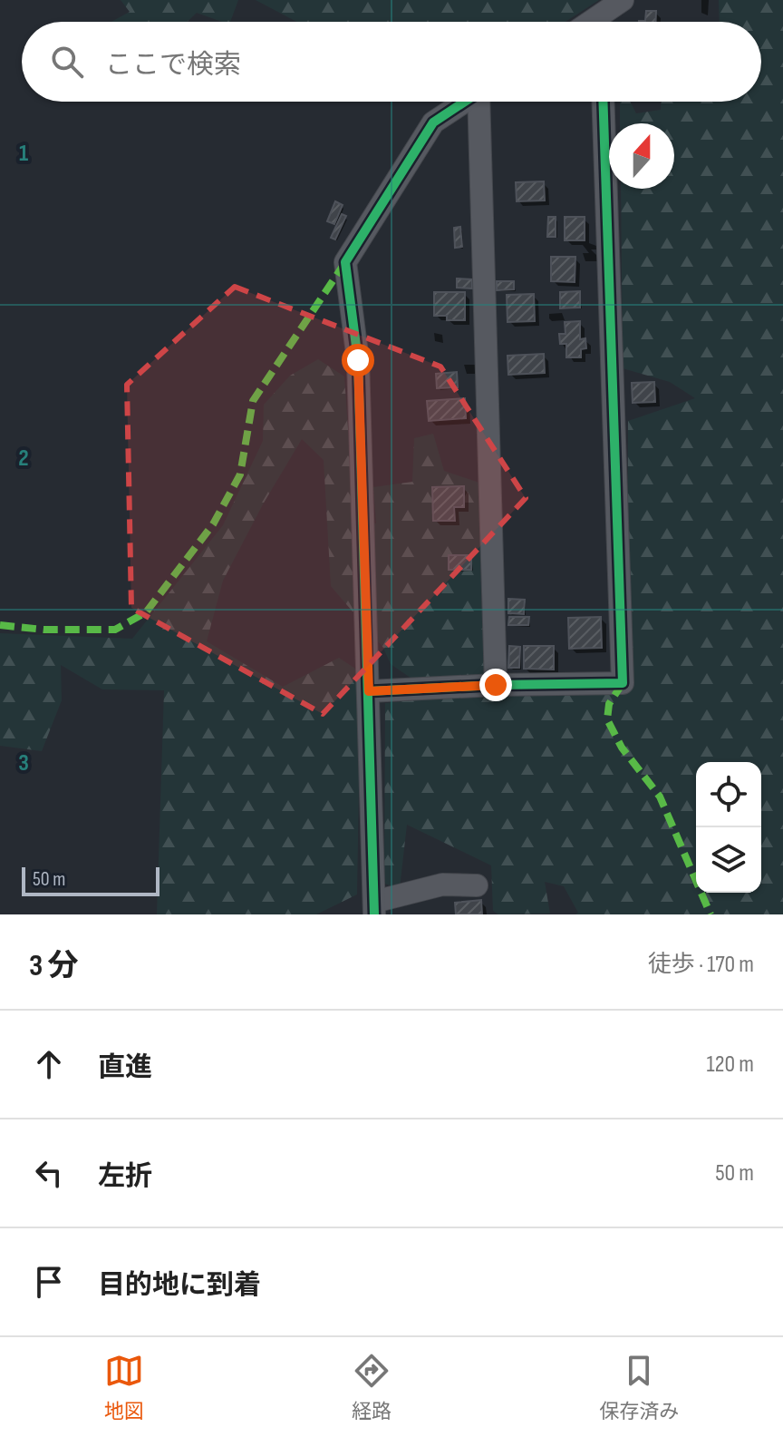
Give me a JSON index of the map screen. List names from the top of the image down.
{
  "scale_bar": "50 m",
  "north": "top",
  "page": {
    "search": "ここで検索",
    "scale": "50 m",
    "heading": ["3 分", "徒歩 · 170 m"],
    "list": [
      ["直進", "120 m"],
      ["左折", "50 m"],
      "目的地に到着"
    ],
    "nav": ["地図", "経路", "保存済み"]
  },
  "grid": {
    "rows": ["1", "2", "3"]
  }
}
